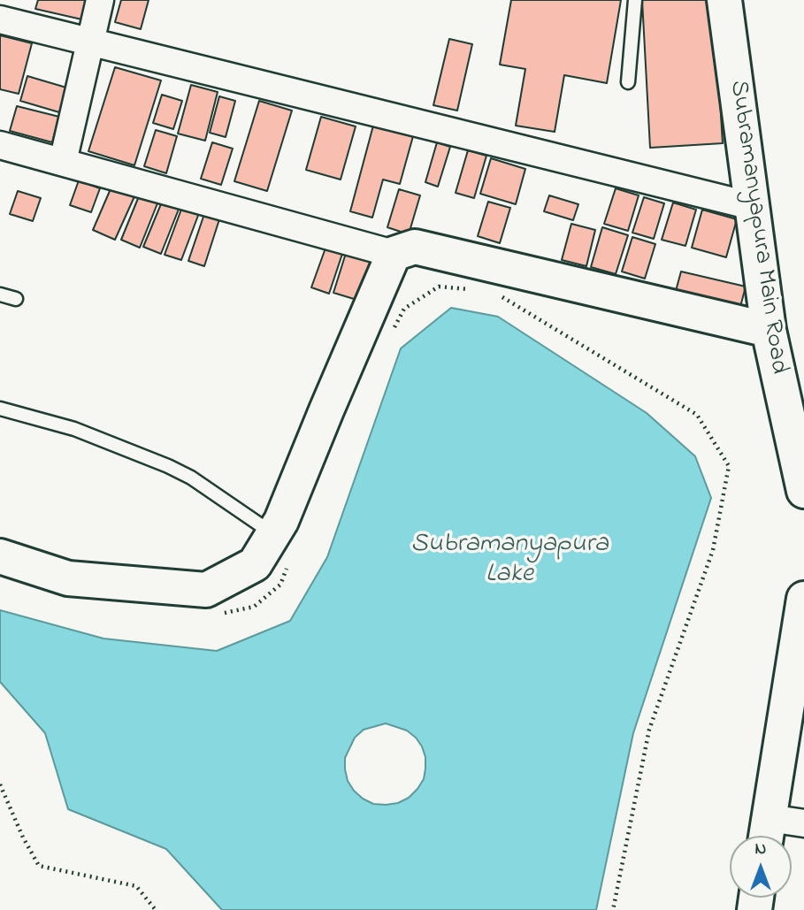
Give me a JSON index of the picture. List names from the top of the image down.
{
  "streets": {
    "street": ["Subramanyapura Main Road"]
  },
  "water": ["Subramanyapura Lake"],
  "north": "top"
}
